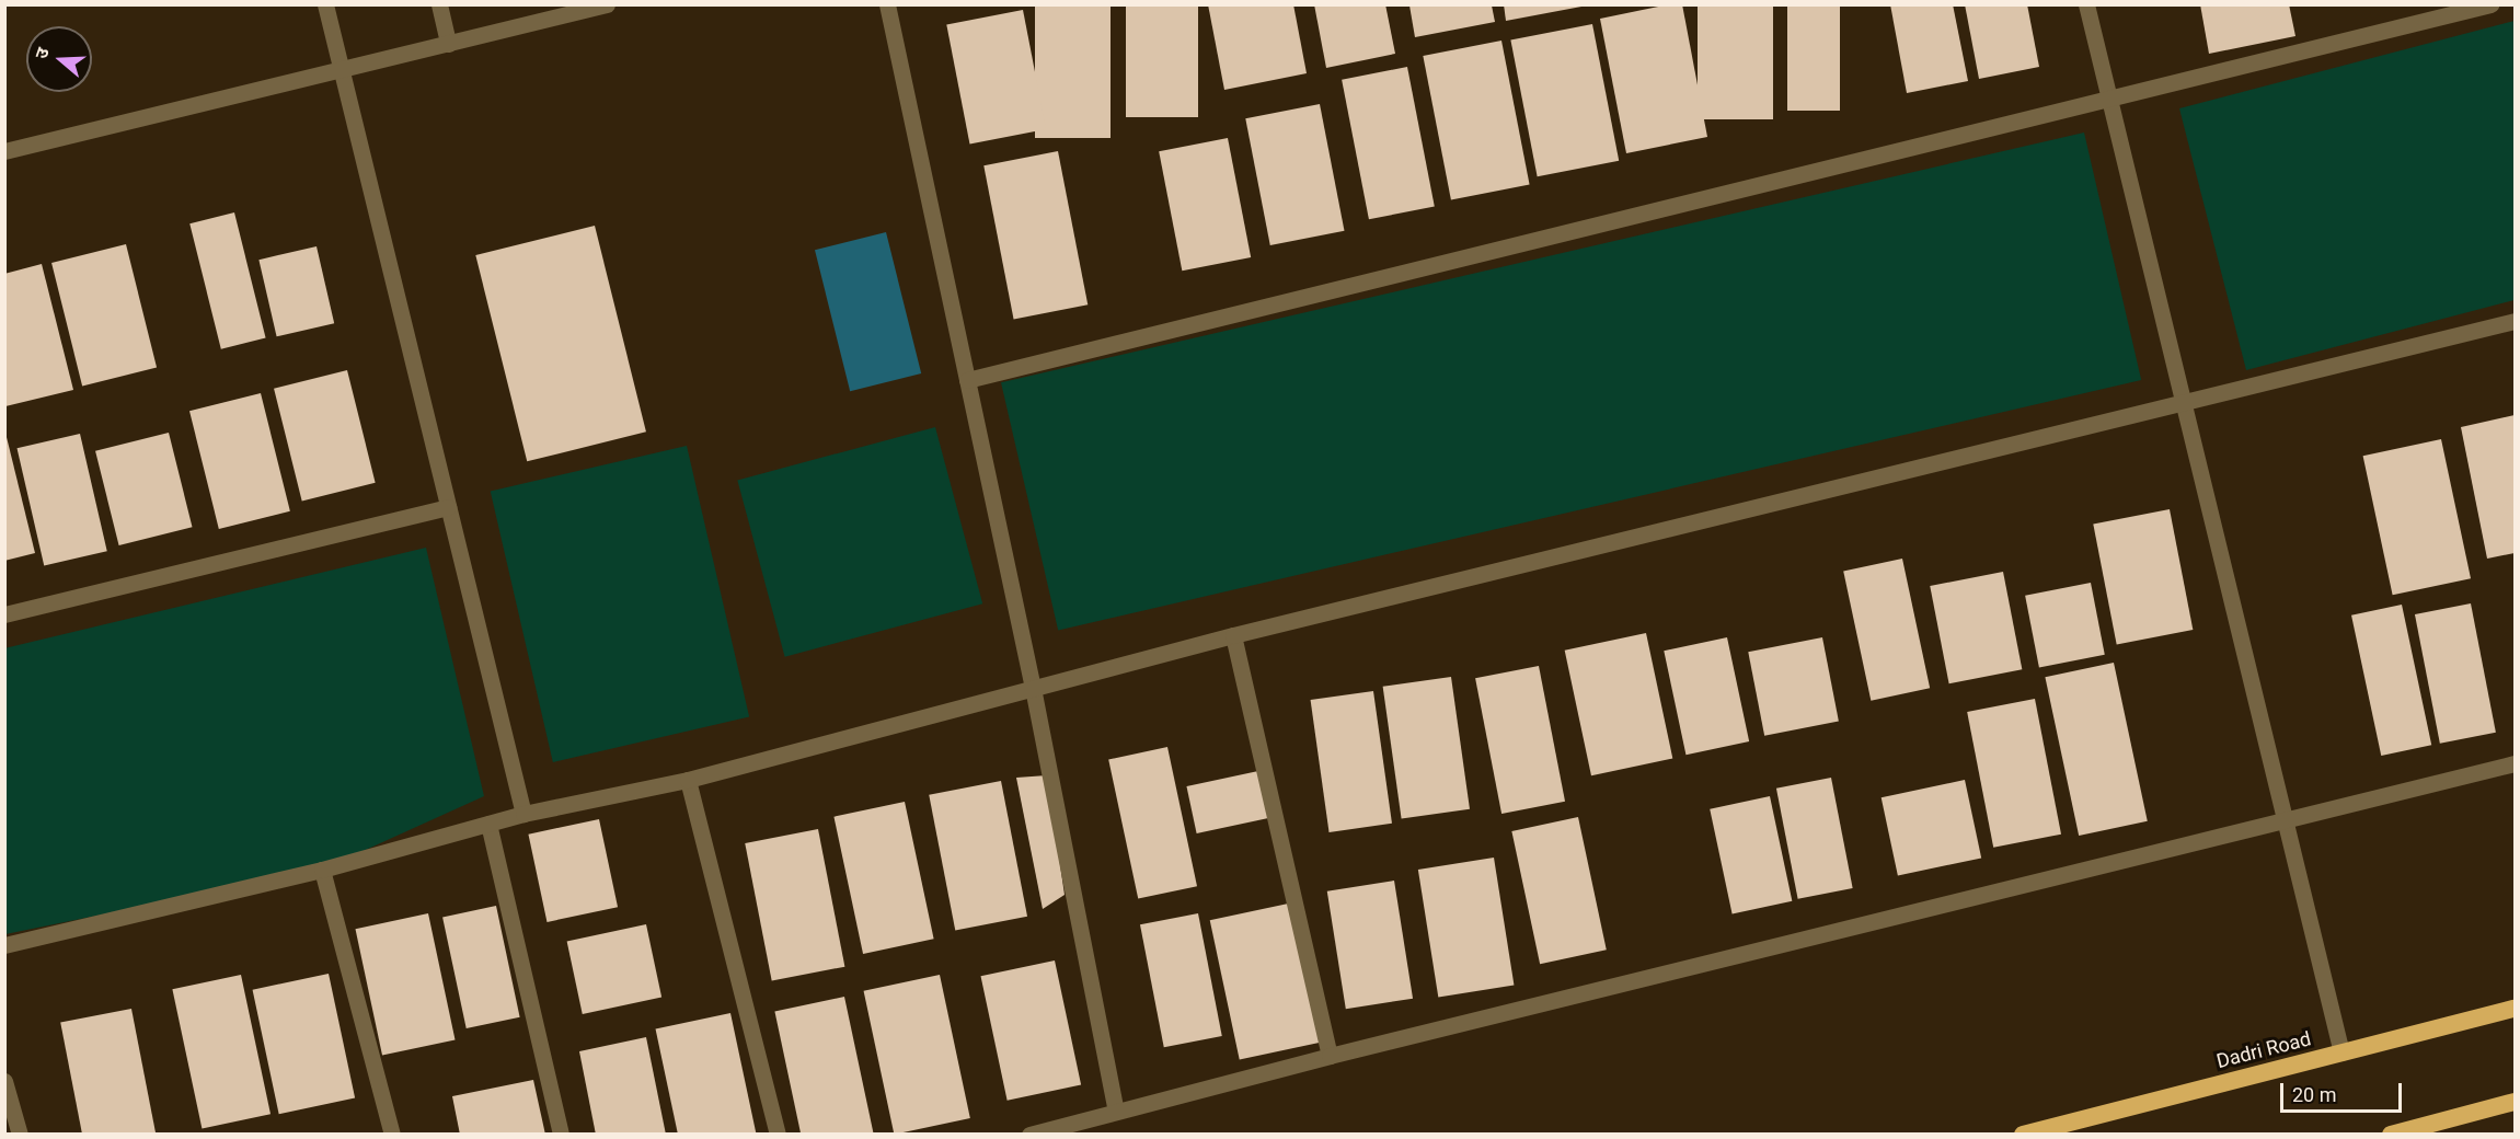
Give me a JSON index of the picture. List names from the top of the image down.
{
  "streets": {
    "highway": ["Dadri Road"]
  },
  "scale_bar": "20 m",
  "north": "left"
}
